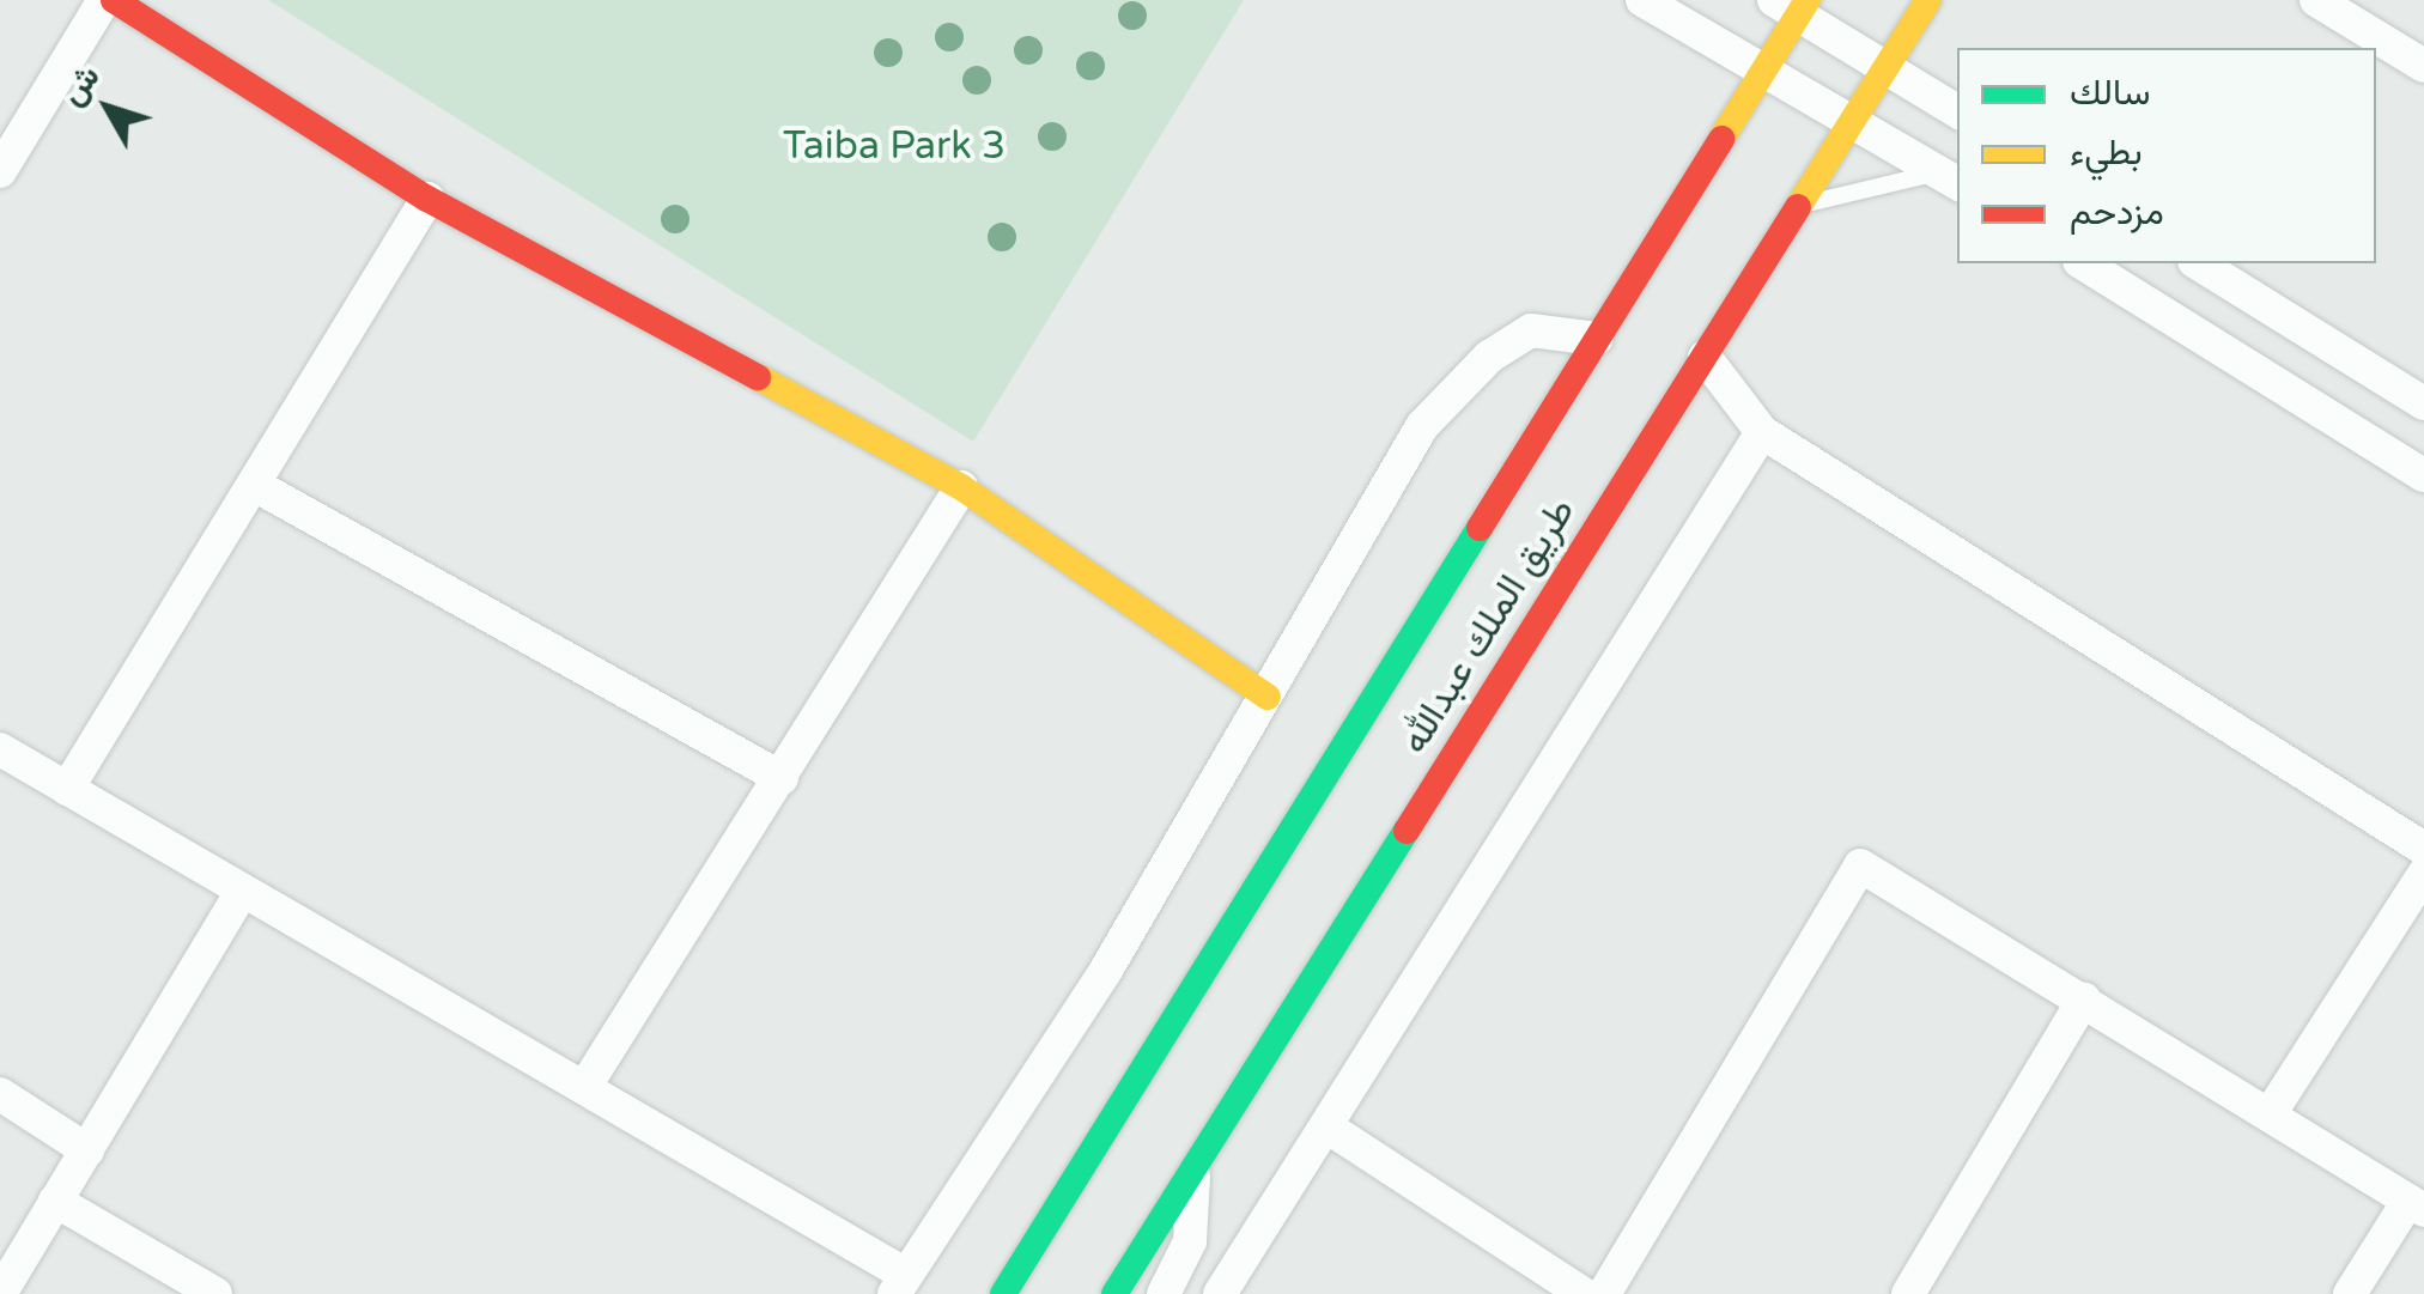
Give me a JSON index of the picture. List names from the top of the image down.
{
  "streets": {
    "main road": ["طريق الملك عبدالله"]
  },
  "parks": ["Taiba Park 3"],
  "legend": ["سالك", "بطيء", "مزدحم"],
  "north": "top left"
}
